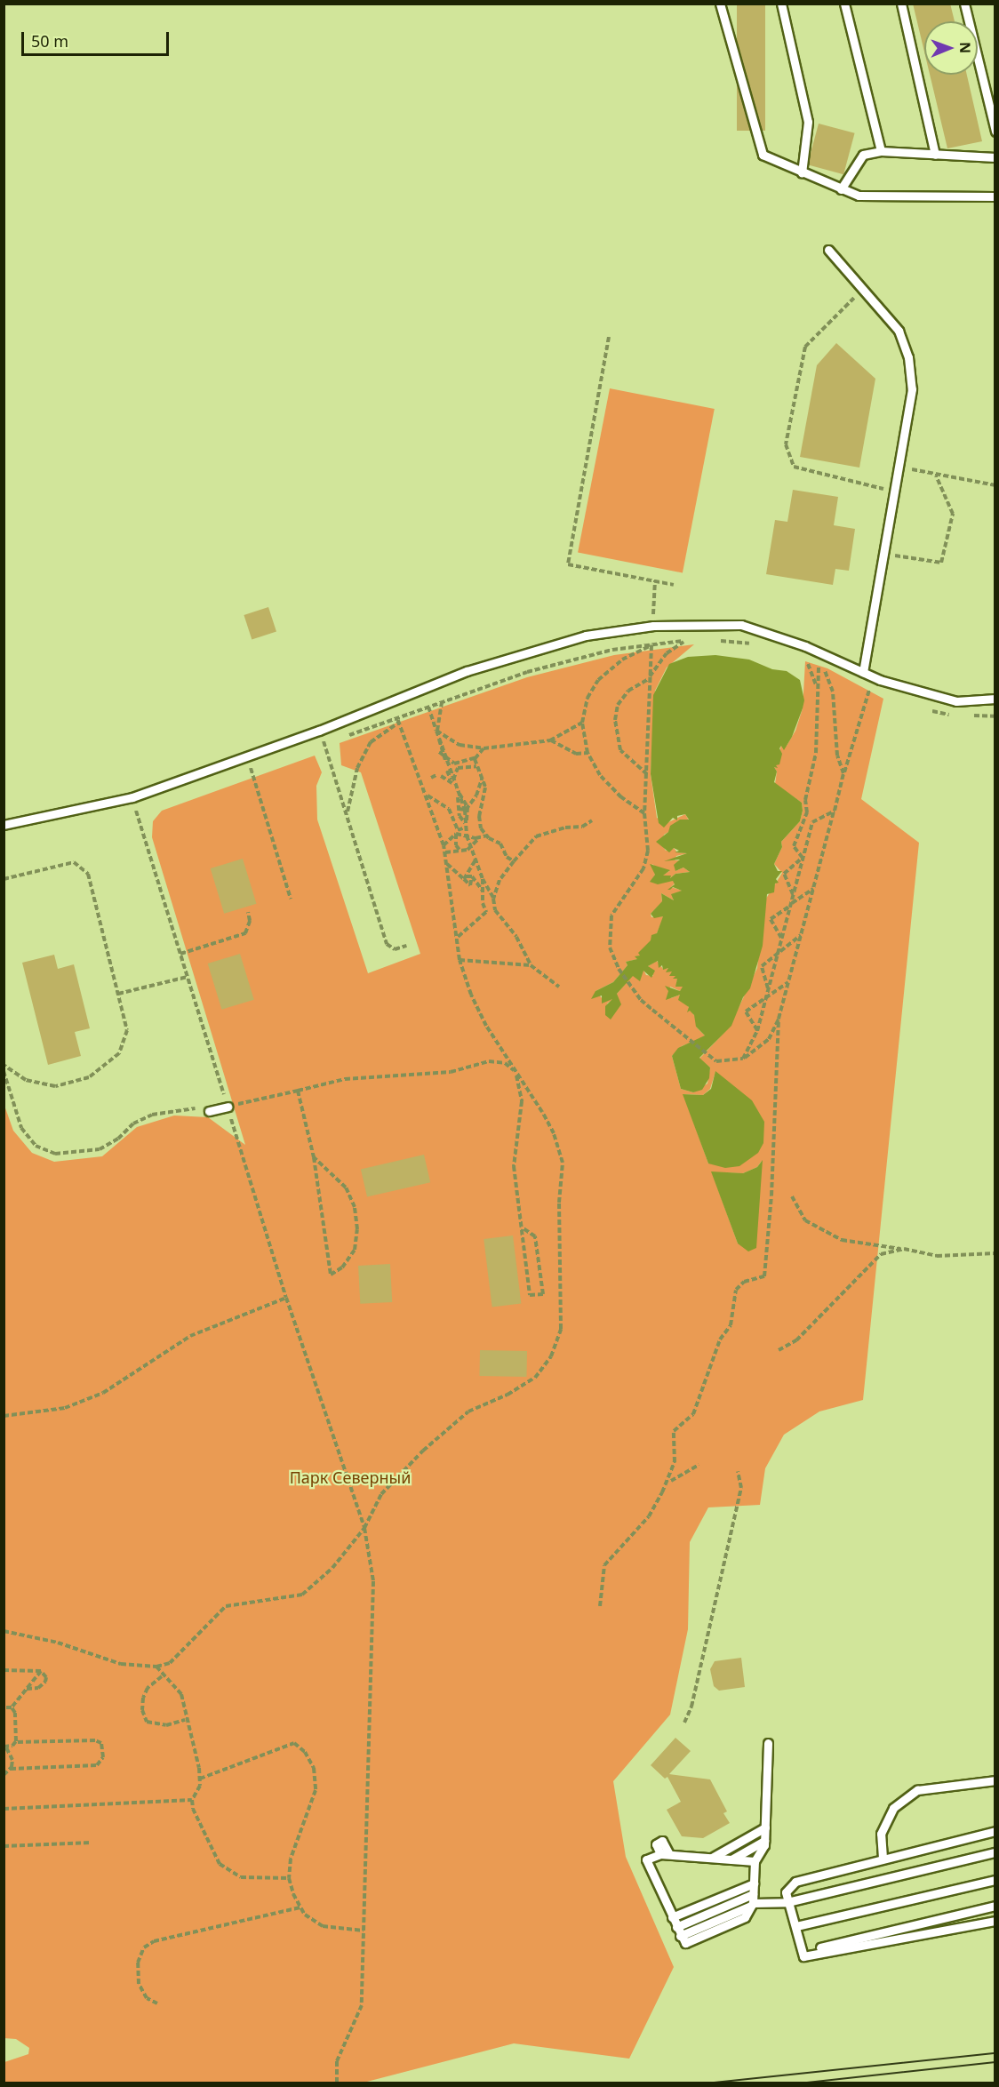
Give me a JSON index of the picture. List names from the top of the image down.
{
  "parks": ["Парк Северный"],
  "scale_bar": "50 m",
  "north": "right"
}
